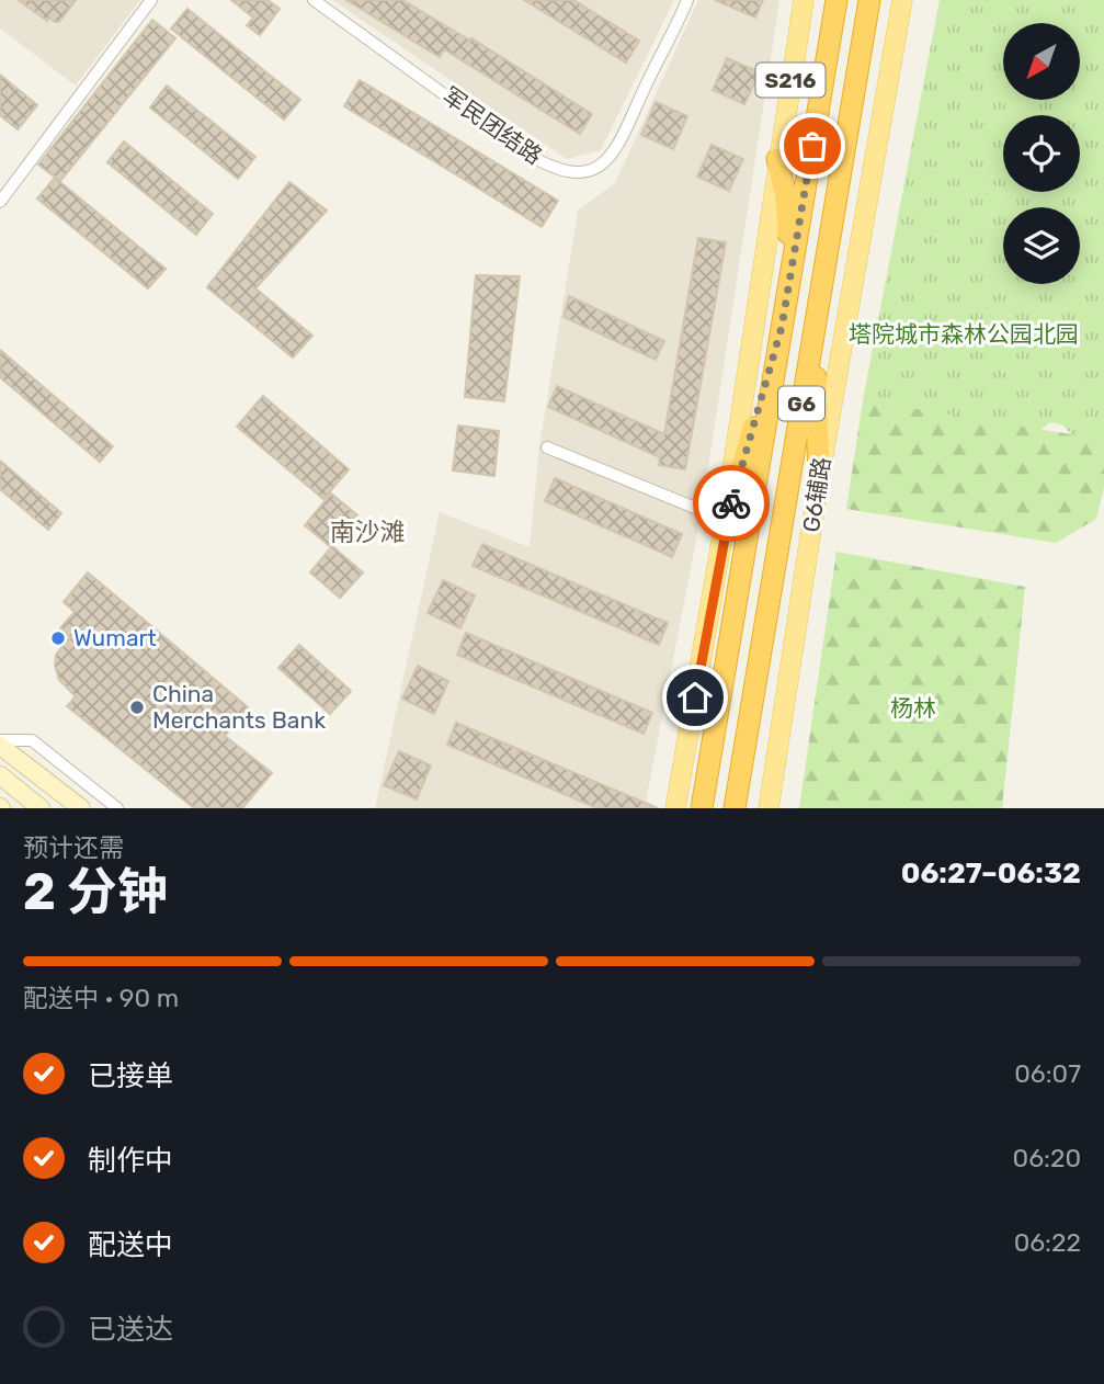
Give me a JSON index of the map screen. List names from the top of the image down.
{
  "streets": {
    "highway": ["G6"],
    "main road": ["S216", "G6辅路"],
    "street": ["军民团结路"]
  },
  "districts": ["南沙滩"],
  "parks": ["塔院城市森林公园北园", "杨林"],
  "places": ["Wumart", "China Merchants Bank"],
  "north": "bottom left",
  "page": {
    "heading": ["2 分钟", "预计还需", "06:27–06:32"],
    "bar": "配送中 · 90 m",
    "list": [
      ["已接单", "06:07"],
      ["制作中", "06:20"],
      ["配送中", "06:22"],
      "已送达"
    ]
  }
}
